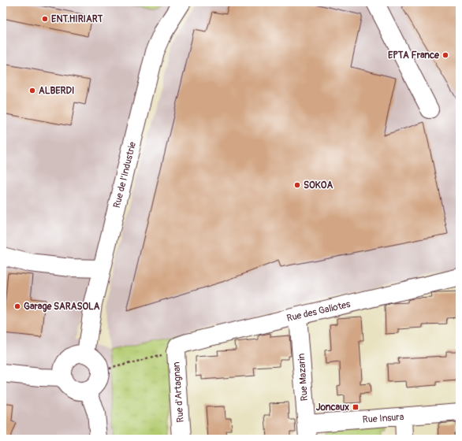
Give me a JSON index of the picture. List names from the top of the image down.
{
  "streets": {
    "street": [
      "Rue de l'Industrie",
      "Rue des Galiotes",
      "Rue Mazarin",
      "Rue d'Artagnan",
      "Rue Insura"
    ]
  },
  "crossings": [
    ["Rue des Galiotes", "Rue Mazarin"],
    ["Rue des Galiotes", "Rue d'Artagnan"],
    ["Rue Mazarin", "Rue Insura"]
  ],
  "places": {
    "other": [
      "ENT.HIRIART",
      "EPTA France",
      "ALBERDI",
      "SOKOA",
      "Garage SARASOLA"
    ],
    "transit": ["Joncaux"]
  }
}
